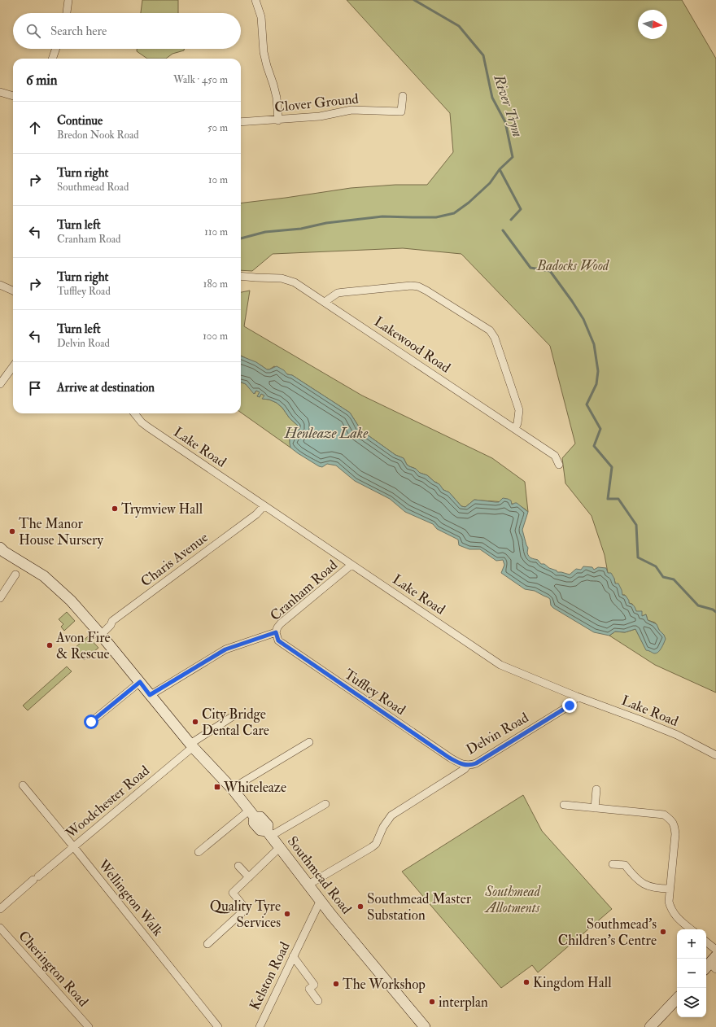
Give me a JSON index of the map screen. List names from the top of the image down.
{
  "streets": {
    "main road": ["Southmead Road"],
    "street": [
      "Clover Ground",
      "Lakewood Road",
      "Lake Road",
      "Charis Avenue",
      "Cranham Road",
      "Tuffley Road",
      "Delvin Road",
      "Woodchester Road",
      "Wellington Walk",
      "Cherington Road",
      "Kelston Road"
    ]
  },
  "crossings": [
    ["Lake Road", "Charis Avenue"],
    ["Lake Road", "Cranham Road"],
    ["Lake Road", "Delvin Road"],
    ["Charis Avenue", "Southmead Road"],
    ["Cranham Road", "Tuffley Road"],
    ["Cranham Road", "Southmead Road"],
    ["Tuffley Road", "Delvin Road"],
    ["Delvin Road", "Southmead Road"],
    ["Woodchester Road", "Southmead Road"],
    ["Woodchester Road", "Wellington Walk"],
    ["Southmead Road", "Kelston Road"]
  ],
  "water": ["River Trym", "Henleaze Lake"],
  "parks": ["Badocks Wood", "Southmead Allotments"],
  "places": {
    "other": [
      "Trymview Hall",
      "The Manor House Nursery",
      "Avon Fire & Rescue",
      "City Bridge Dental Care",
      "Southmead Master Substation",
      "Quality Tyre Services",
      "Southmead's Children's Centre",
      "Kingdom Hall",
      "The Workshop",
      "interplan"
    ],
    "transit": ["Whiteleaze"]
  },
  "north": "right",
  "page": {
    "search": "Search here",
    "heading": ["6 min", "Walk · 450 m"],
    "list": [
      ["Continue", "Bredon Nook Road", "50 m"],
      ["Turn right", "Southmead Road", "10 m"],
      ["Turn left", "Cranham Road", "110 m"],
      ["Turn right", "Tuffley Road", "180 m"],
      ["Turn left", "Delvin Road", "100 m"],
      "Arrive at destination"
    ],
    "map_buttons": ["+", "−"]
  }
}
